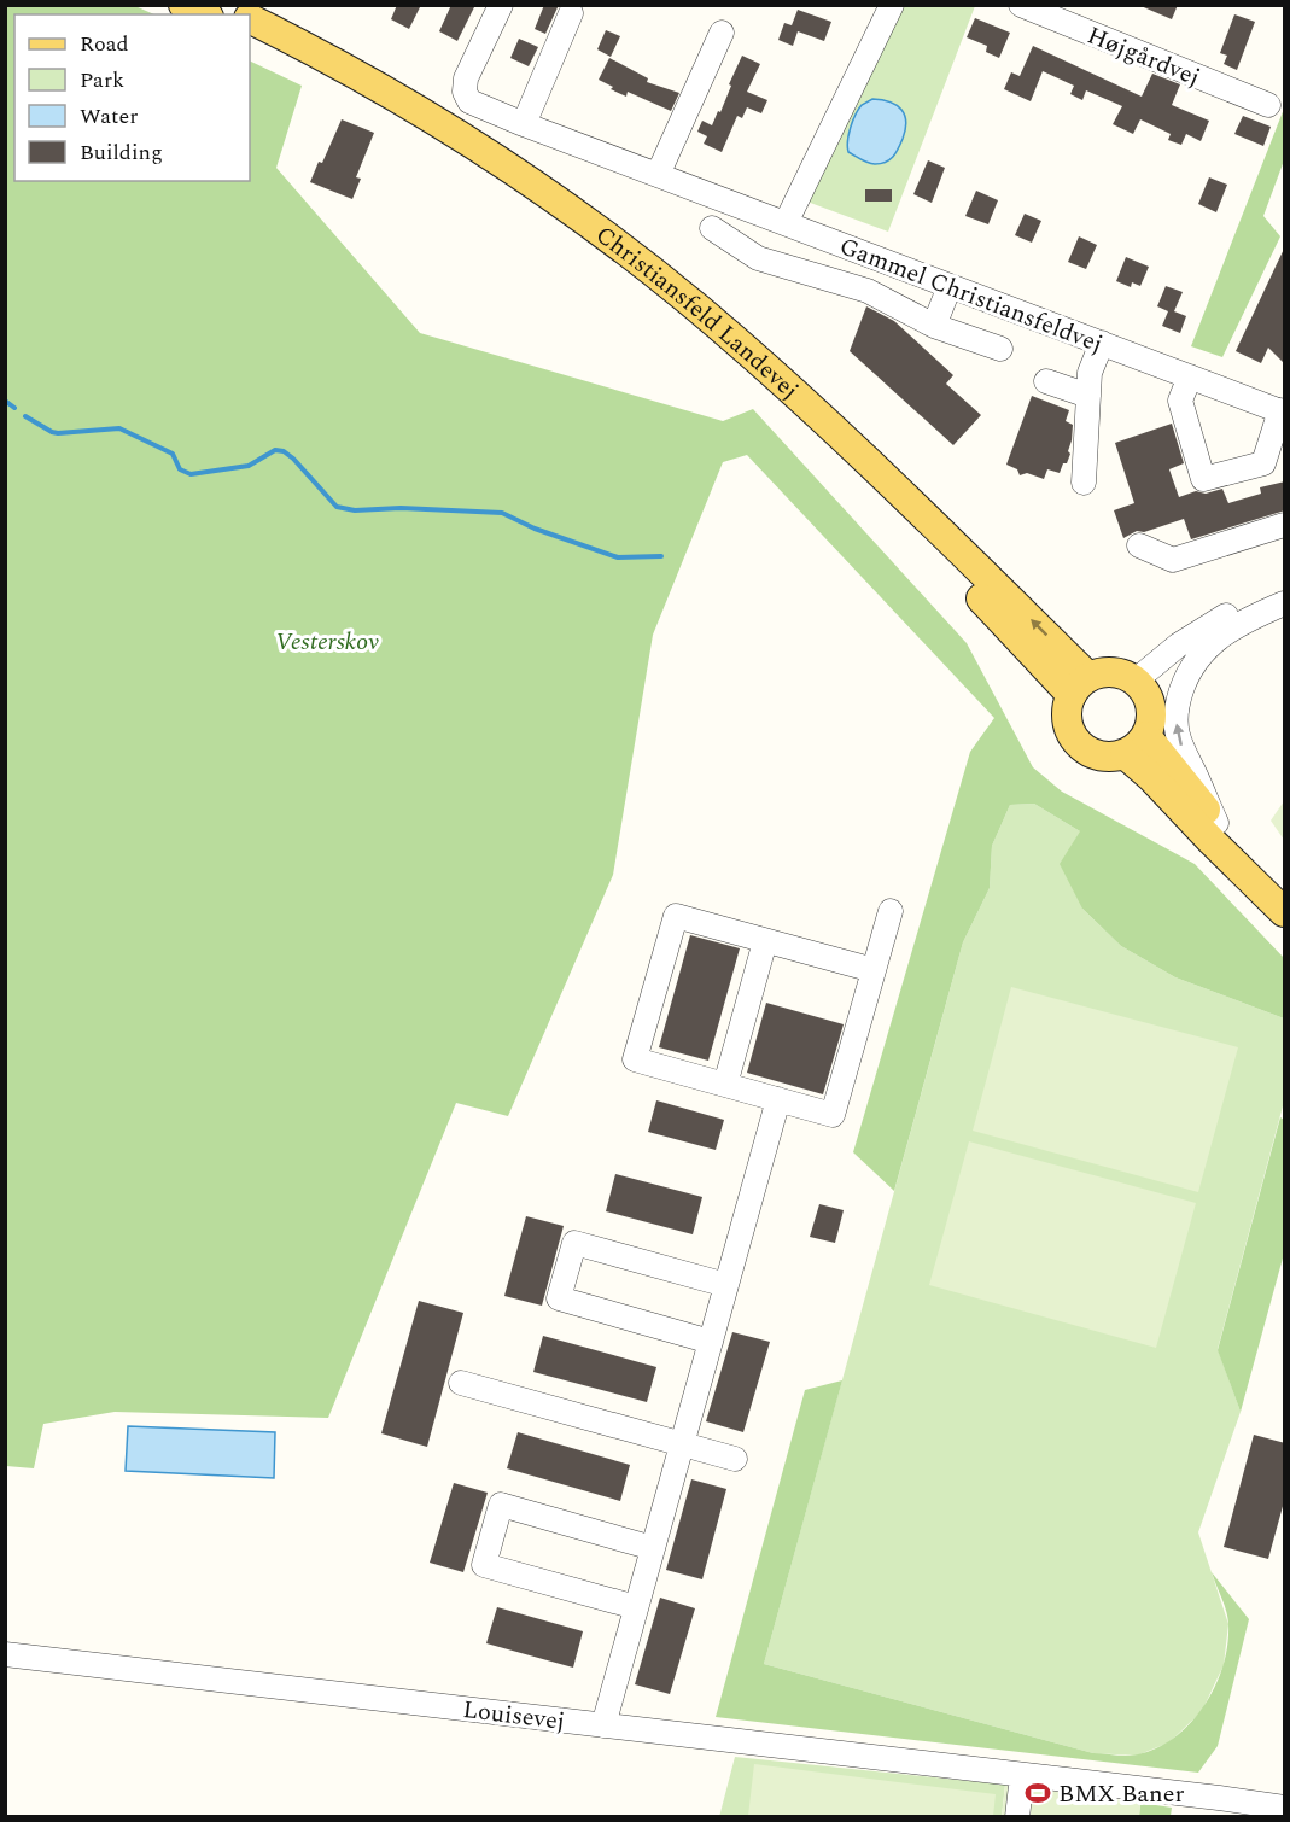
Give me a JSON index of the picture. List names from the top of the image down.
{
  "streets": {
    "main road": ["Christiansfeld Landevej"],
    "street": ["Højgårdvej", "Gammel Christiansfeldvej", "Louisevej"]
  },
  "parks": ["Vesterskov"],
  "places": {
    "sports": ["BMX Baner"]
  },
  "legend": [
    "Road",
    "Park",
    "Water",
    "Building"
  ]
}
